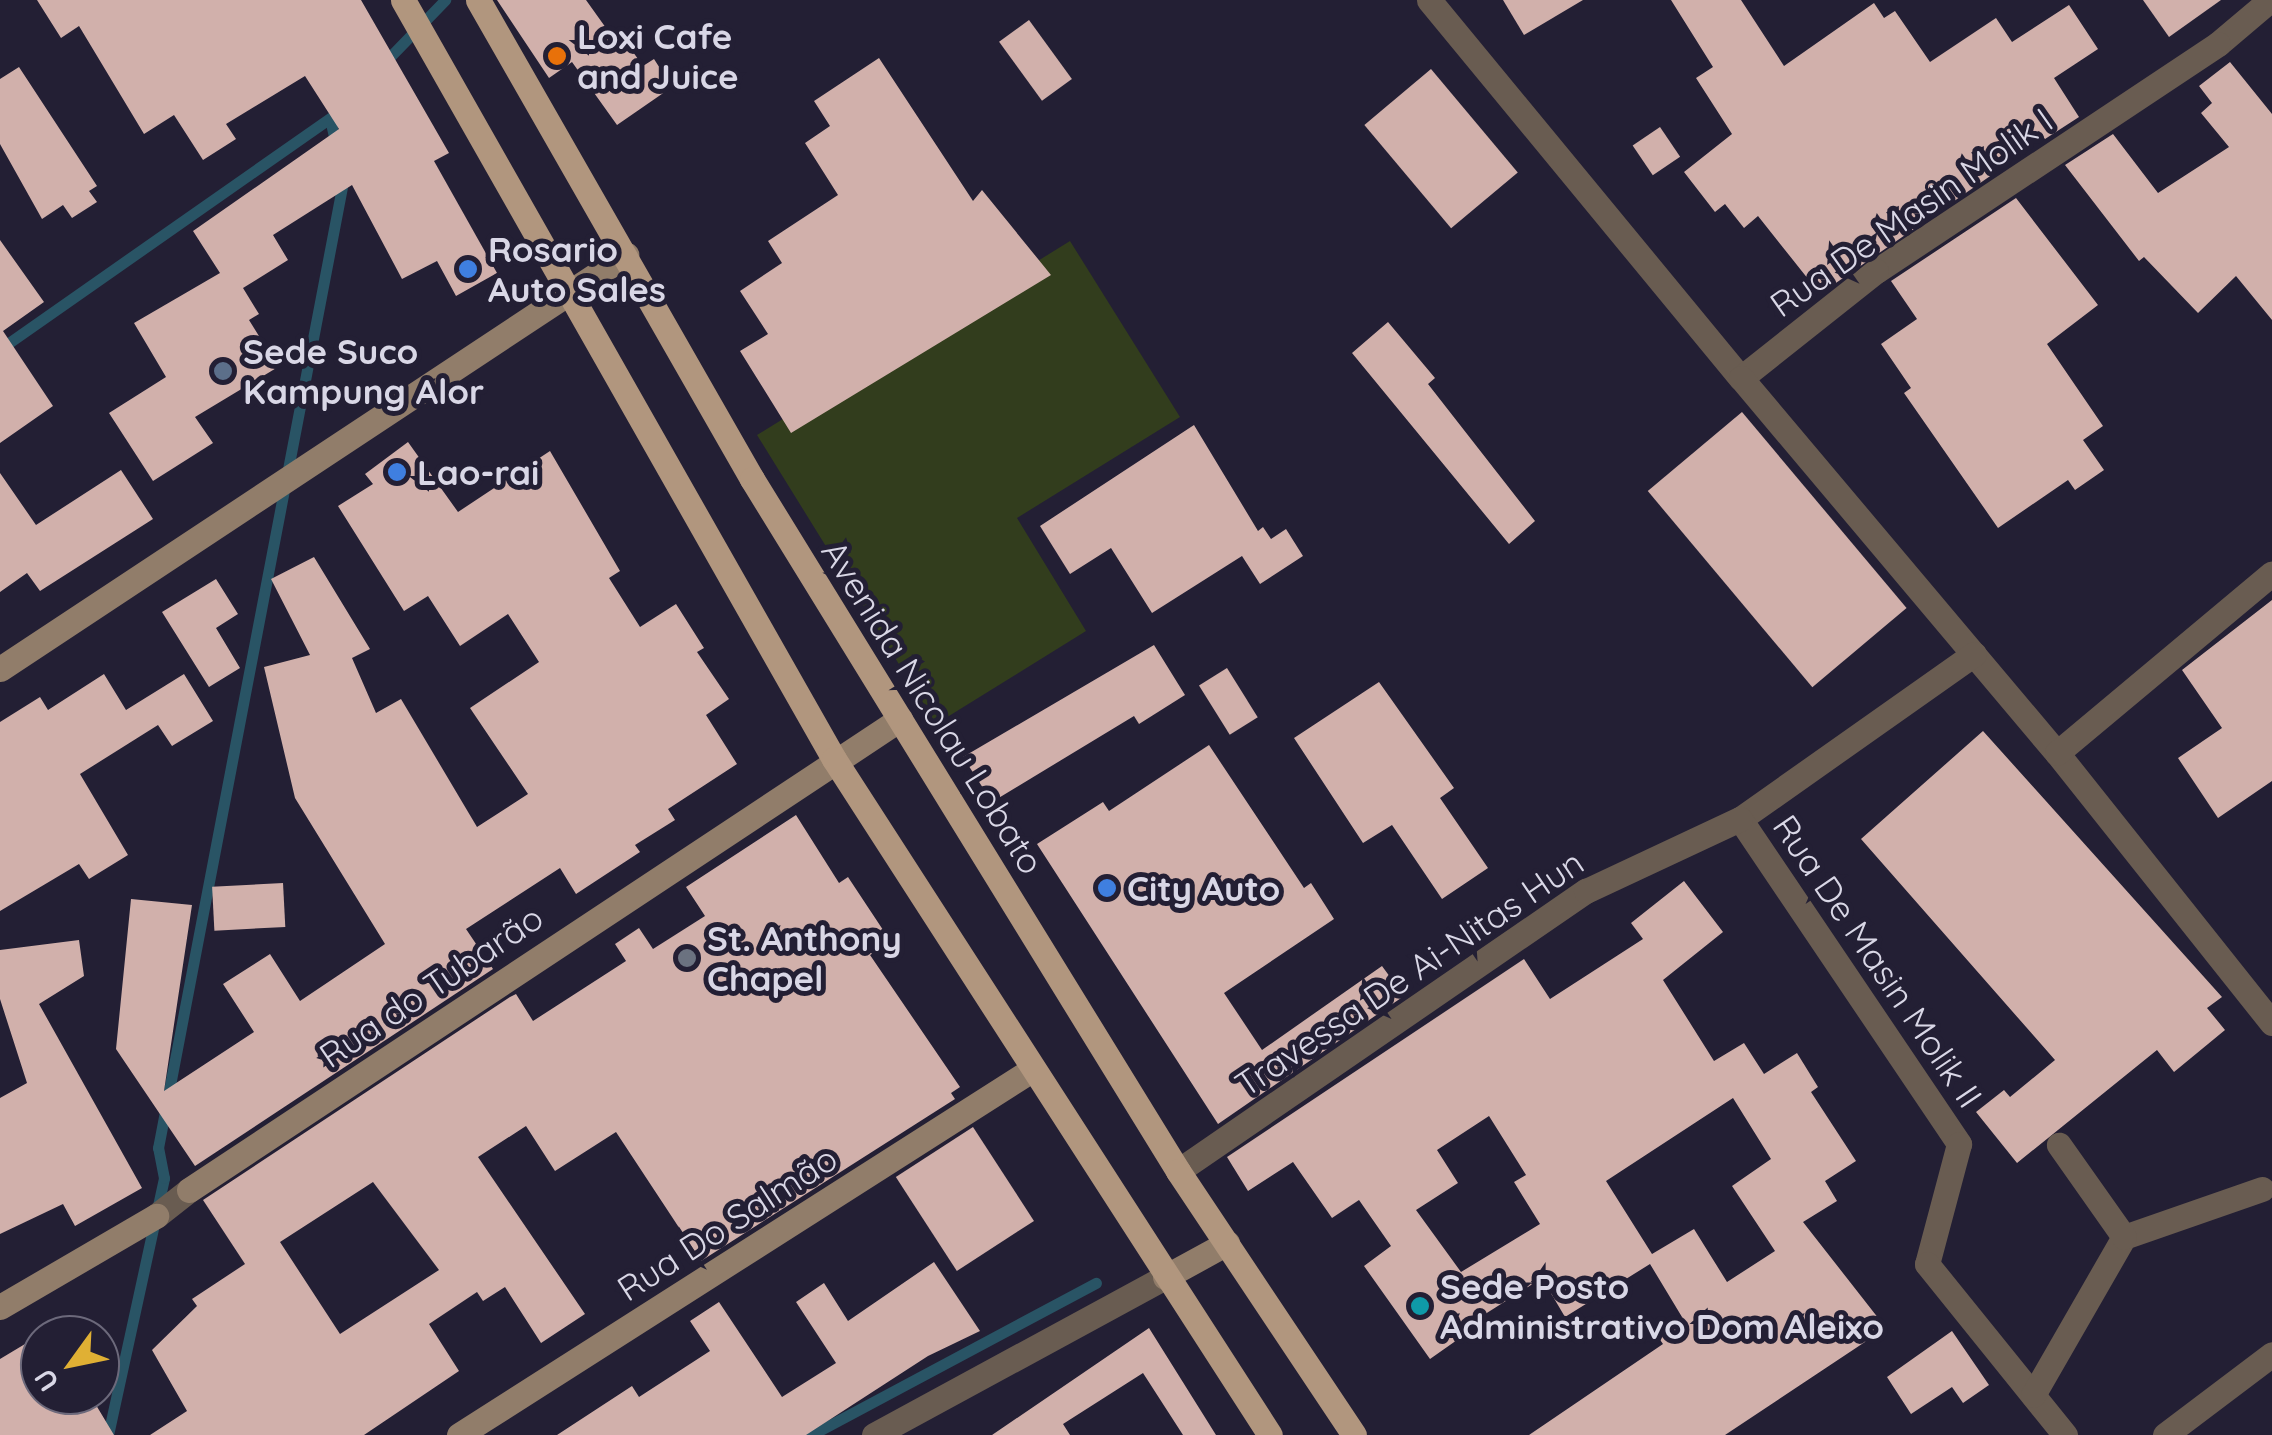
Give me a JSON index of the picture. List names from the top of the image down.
{
  "streets": {
    "main road": ["Avenida Nicolau Lobato"],
    "street": [
      "Rua De Masin Molik I",
      "Rua De Masin Molik II",
      "Travessa De Ai-Nitas Hun",
      "Rua do Tubarão",
      "Rua Do Salmão"
    ]
  },
  "crossings": [
    ["Avenida Nicolau Lobato", "Travessa De Ai-Nitas Hun"],
    ["Avenida Nicolau Lobato", "Rua do Tubarão"],
    ["Rua De Masin Molik II", "Travessa De Ai-Nitas Hun"]
  ],
  "places": [
    "Loxi Cafe and Juice",
    "Rosario Auto Sales",
    "Sede Suco Kampung Alor",
    "Lao-rai",
    "City Auto",
    "St. Anthony Chapel",
    "Sede Posto Administrativo Dom Aleixo"
  ],
  "north": "bottom left"
}
